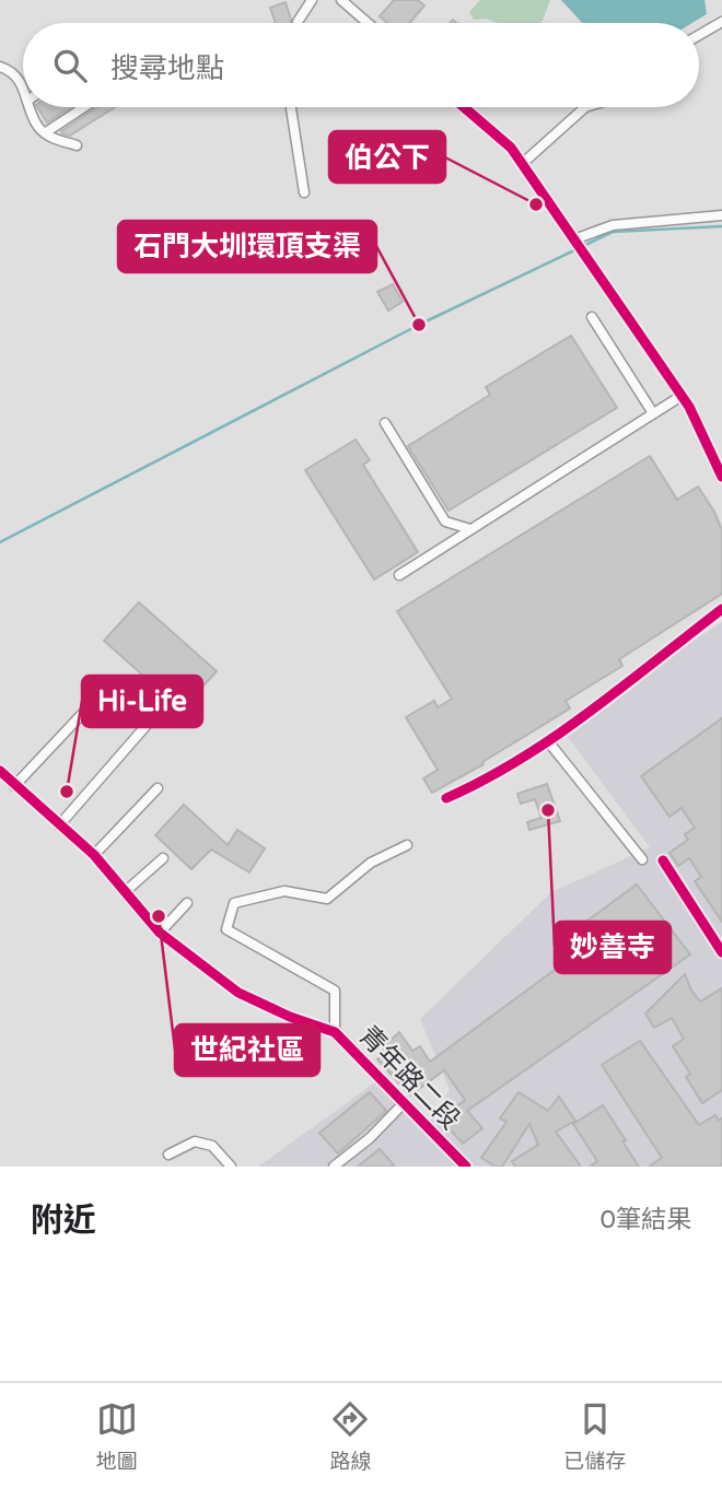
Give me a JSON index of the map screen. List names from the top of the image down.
{
  "streets": {
    "street": ["青年路二段"]
  },
  "places": [
    "伯公下",
    "石門大圳環頂支渠",
    "Hi-Life",
    "妙善寺",
    "世紀社區"
  ],
  "page": {
    "search": "搜尋地點",
    "heading": ["附近", "0筆結果"],
    "nav": ["地圖", "路線", "已儲存"]
  }
}
